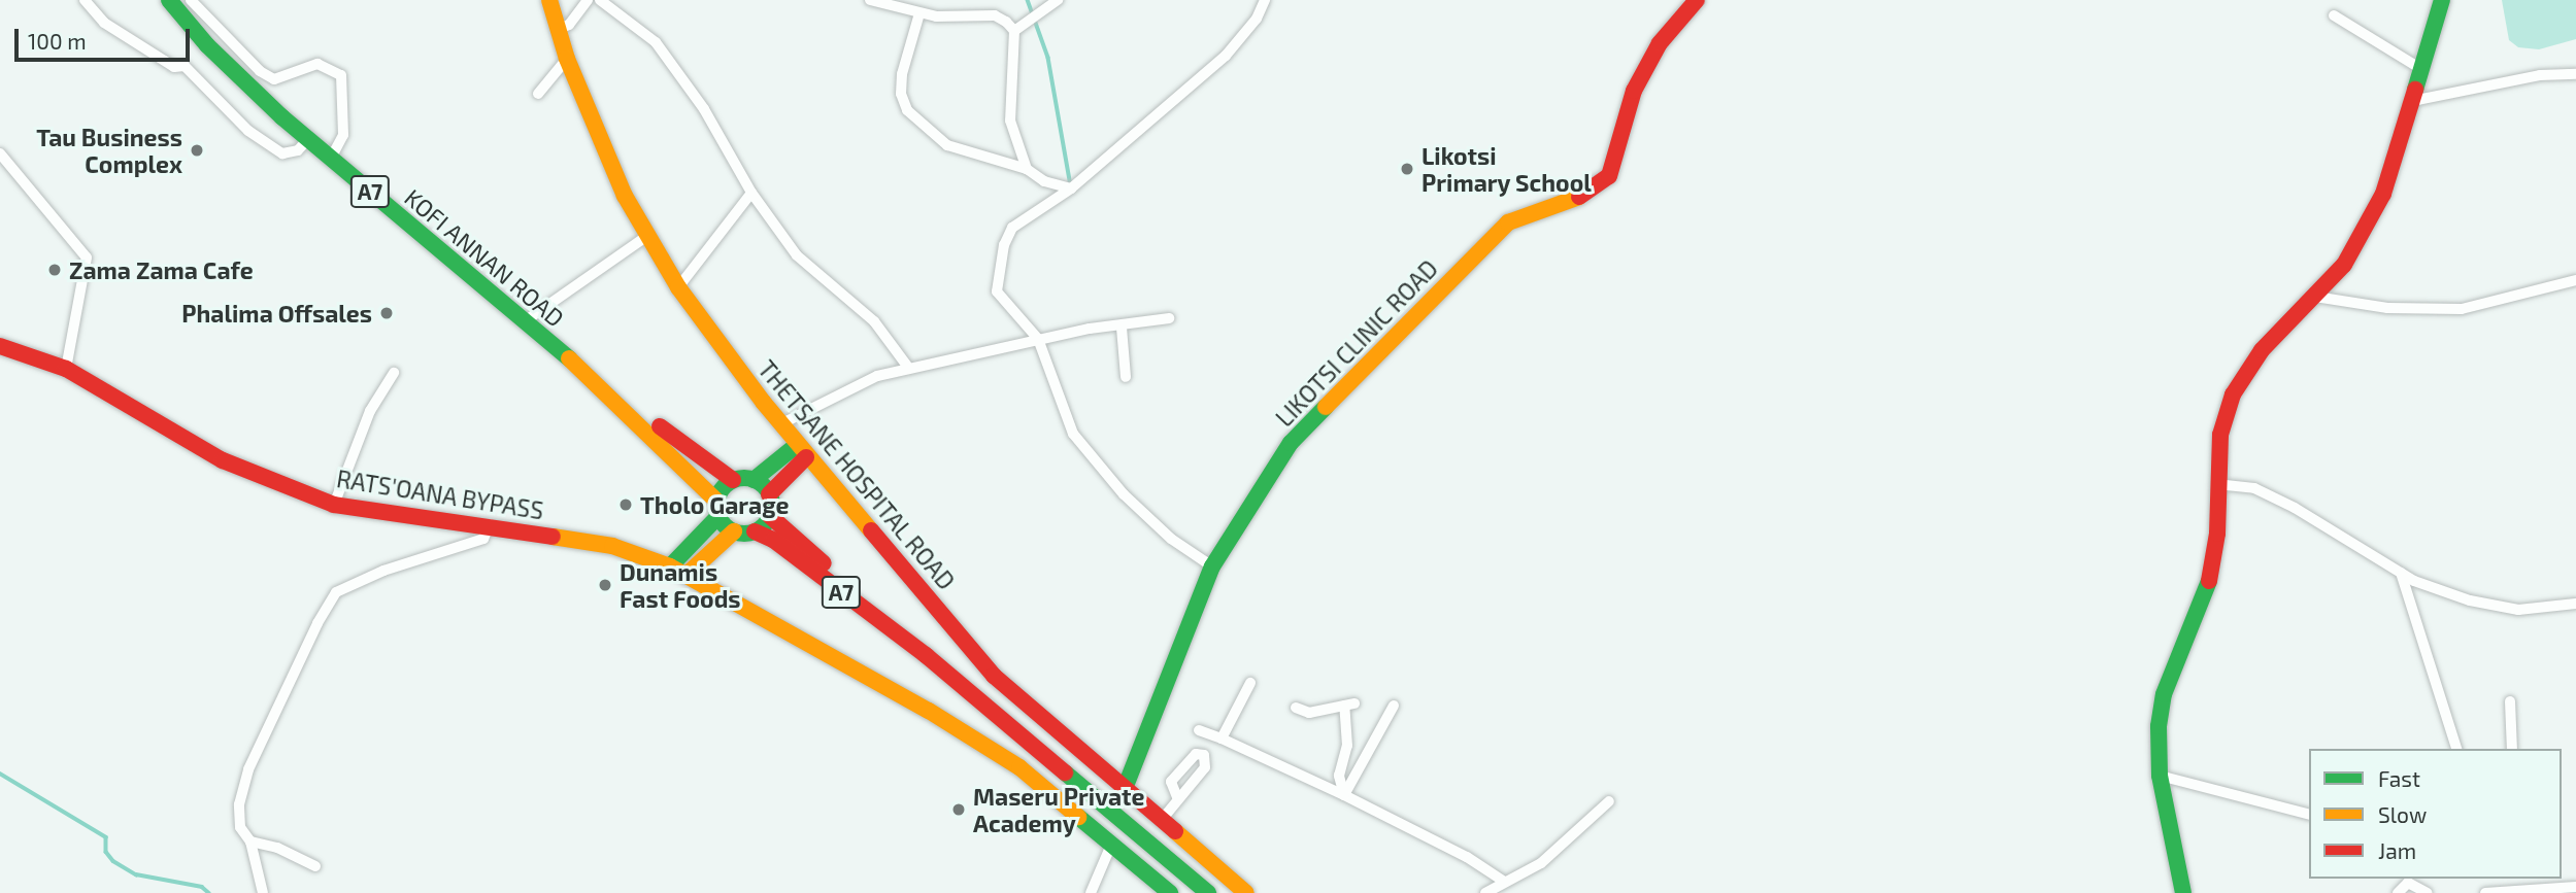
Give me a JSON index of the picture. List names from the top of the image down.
{
  "streets": {
    "street": [
      "A7",
      "KOFI ANNAN ROAD",
      "LIKOTSI CLINIC ROAD",
      "THETSANE HOSPITAL ROAD",
      "RATS'OANA BYPASS"
    ]
  },
  "crossings": [
    ["A7", "KOFI ANNAN ROAD"],
    ["LIKOTSI CLINIC ROAD", "THETSANE HOSPITAL ROAD"]
  ],
  "places": [
    "Tau Business Complex",
    "Likotsi Primary School",
    "Zama Zama Cafe",
    "Phalima Offsales",
    "Tholo Garage",
    "Dunamis Fast Foods",
    "Maseru Private Academy"
  ],
  "legend": ["Fast", "Slow", "Jam"],
  "scale_bar": "100 m"
}
